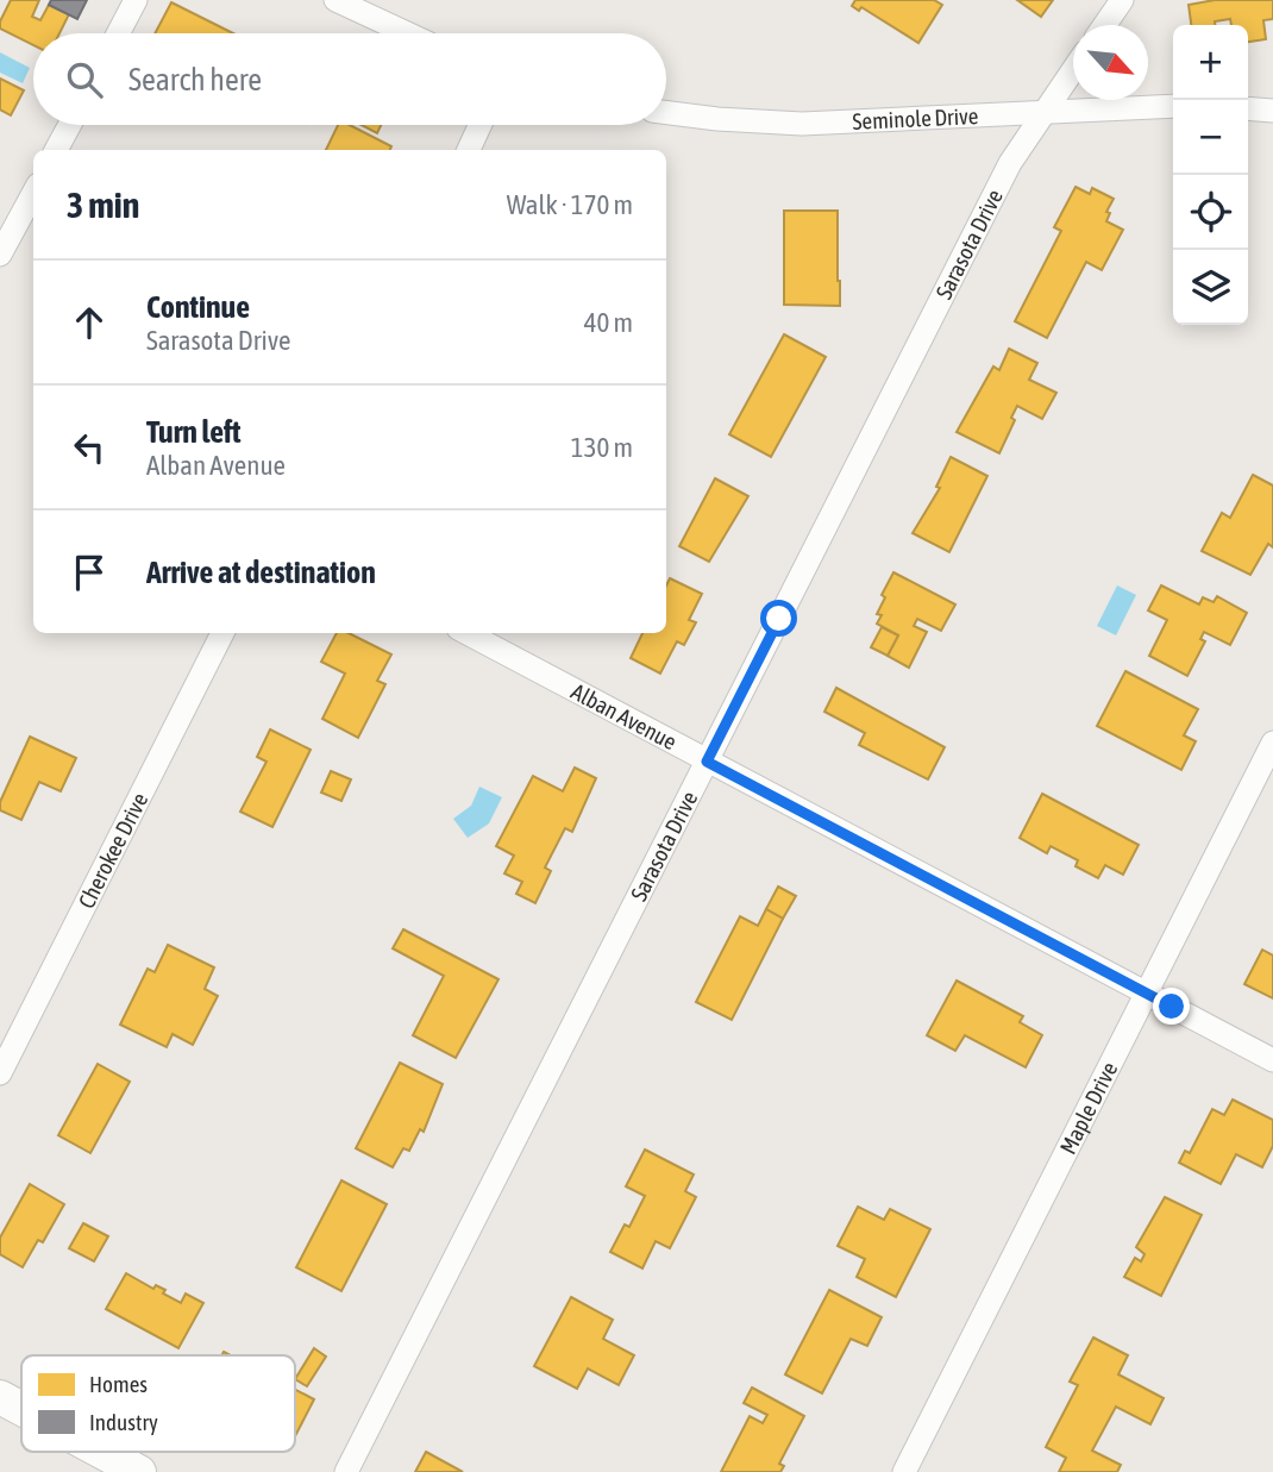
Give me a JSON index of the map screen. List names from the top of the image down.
{
  "streets": {
    "street": [
      "Seminole Drive",
      "Sarasota Drive",
      "Alban Avenue",
      "Cherokee Drive",
      "Maple Drive"
    ]
  },
  "crossings": [
    ["Seminole Drive", "Sarasota Drive"],
    ["Sarasota Drive", "Alban Avenue"],
    ["Alban Avenue", "Maple Drive"]
  ],
  "legend": ["Homes", "Industry"],
  "north": "bottom right",
  "page": {
    "map_buttons": ["+", "−"],
    "search": "Search here",
    "heading": ["3 min", "Walk · 170 m"],
    "list": [
      ["Continue", "Sarasota Drive", "40 m"],
      ["Turn left", "Alban Avenue", "130 m"],
      "Arrive at destination"
    ]
  }
}
